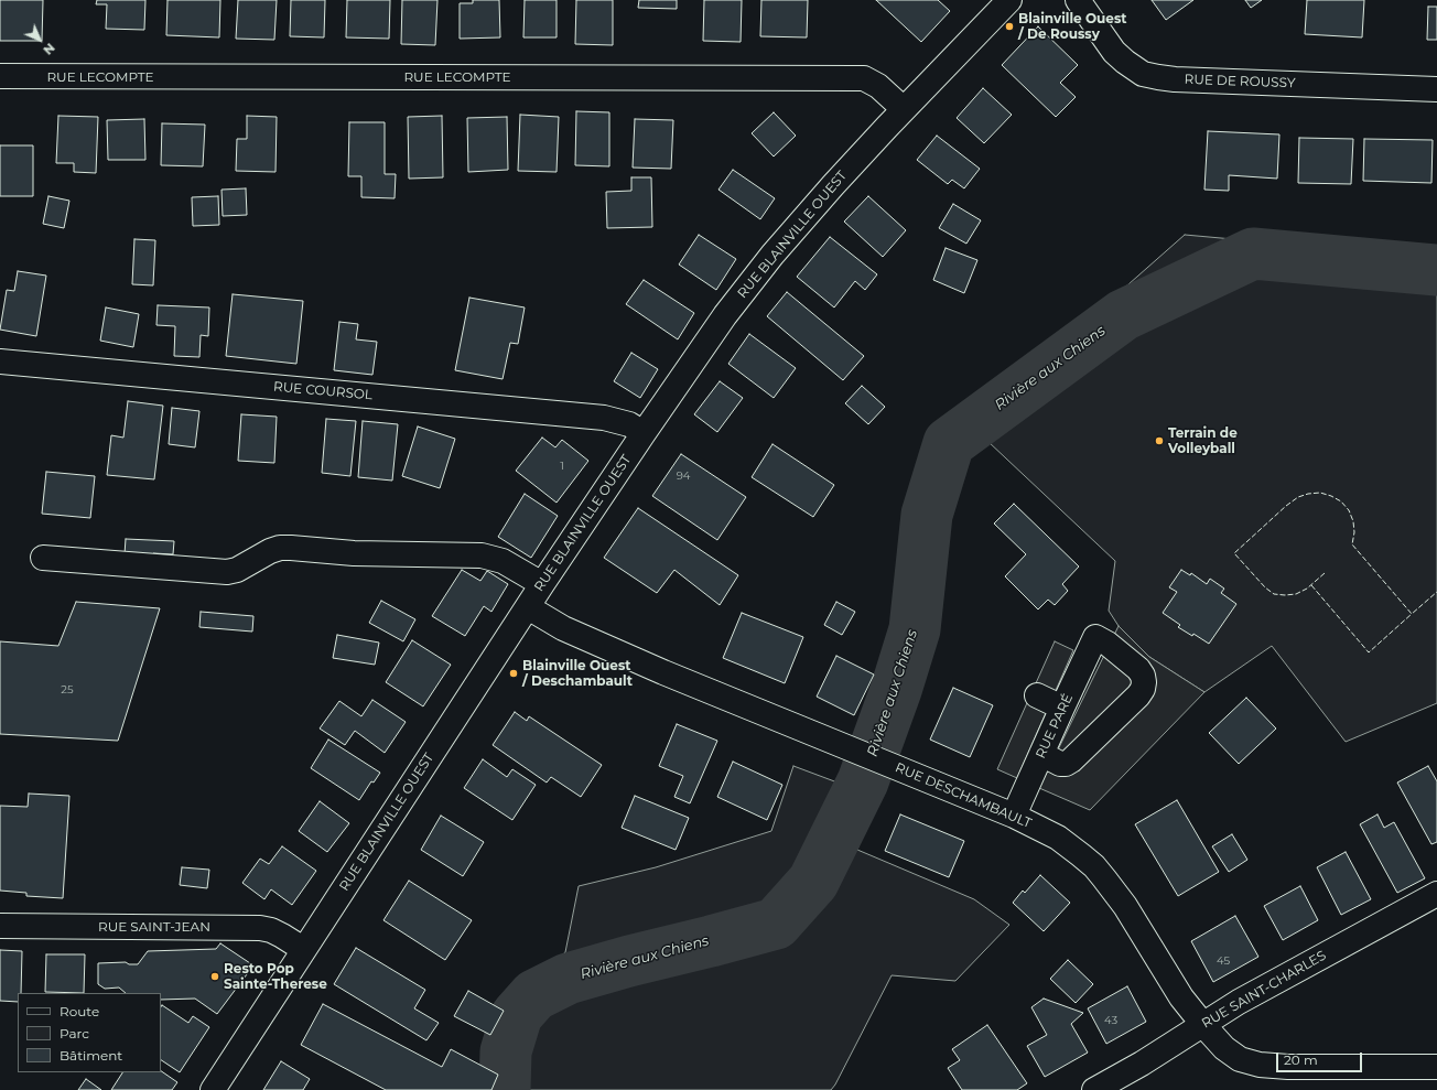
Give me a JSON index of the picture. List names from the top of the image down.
{
  "streets": {
    "street": [
      "RUE LECOMPTE",
      "RUE DE ROUSSY",
      "RUE BLAINVILLE OUEST",
      "RUE COURSOL",
      "RUE PARÉ",
      "RUE DESCHAMBAULT",
      "RUE SAINT-JEAN",
      "RUE SAINT-CHARLES"
    ]
  },
  "crossings": [
    ["RUE LECOMPTE", "RUE BLAINVILLE OUEST"],
    ["RUE BLAINVILLE OUEST", "RUE COURSOL"],
    ["RUE BLAINVILLE OUEST", "RUE DESCHAMBAULT"],
    ["RUE BLAINVILLE OUEST", "RUE SAINT-JEAN"],
    ["RUE PARÉ", "RUE DESCHAMBAULT"],
    ["RUE DESCHAMBAULT", "RUE SAINT-CHARLES"]
  ],
  "water": ["Rivière aux Chiens"],
  "places": [
    "Blainville Ouest / De Roussy",
    "Terrain de Volleyball",
    "Blainville Ouest / Deschambault",
    "Resto Pop Sainte-Therese"
  ],
  "house_numbers": [
    "1",
    "94",
    "25",
    "45",
    "43"
  ],
  "legend": ["Route", "Parc", "Bâtiment"],
  "scale_bar": "20 m",
  "north": "bottom right"
}
